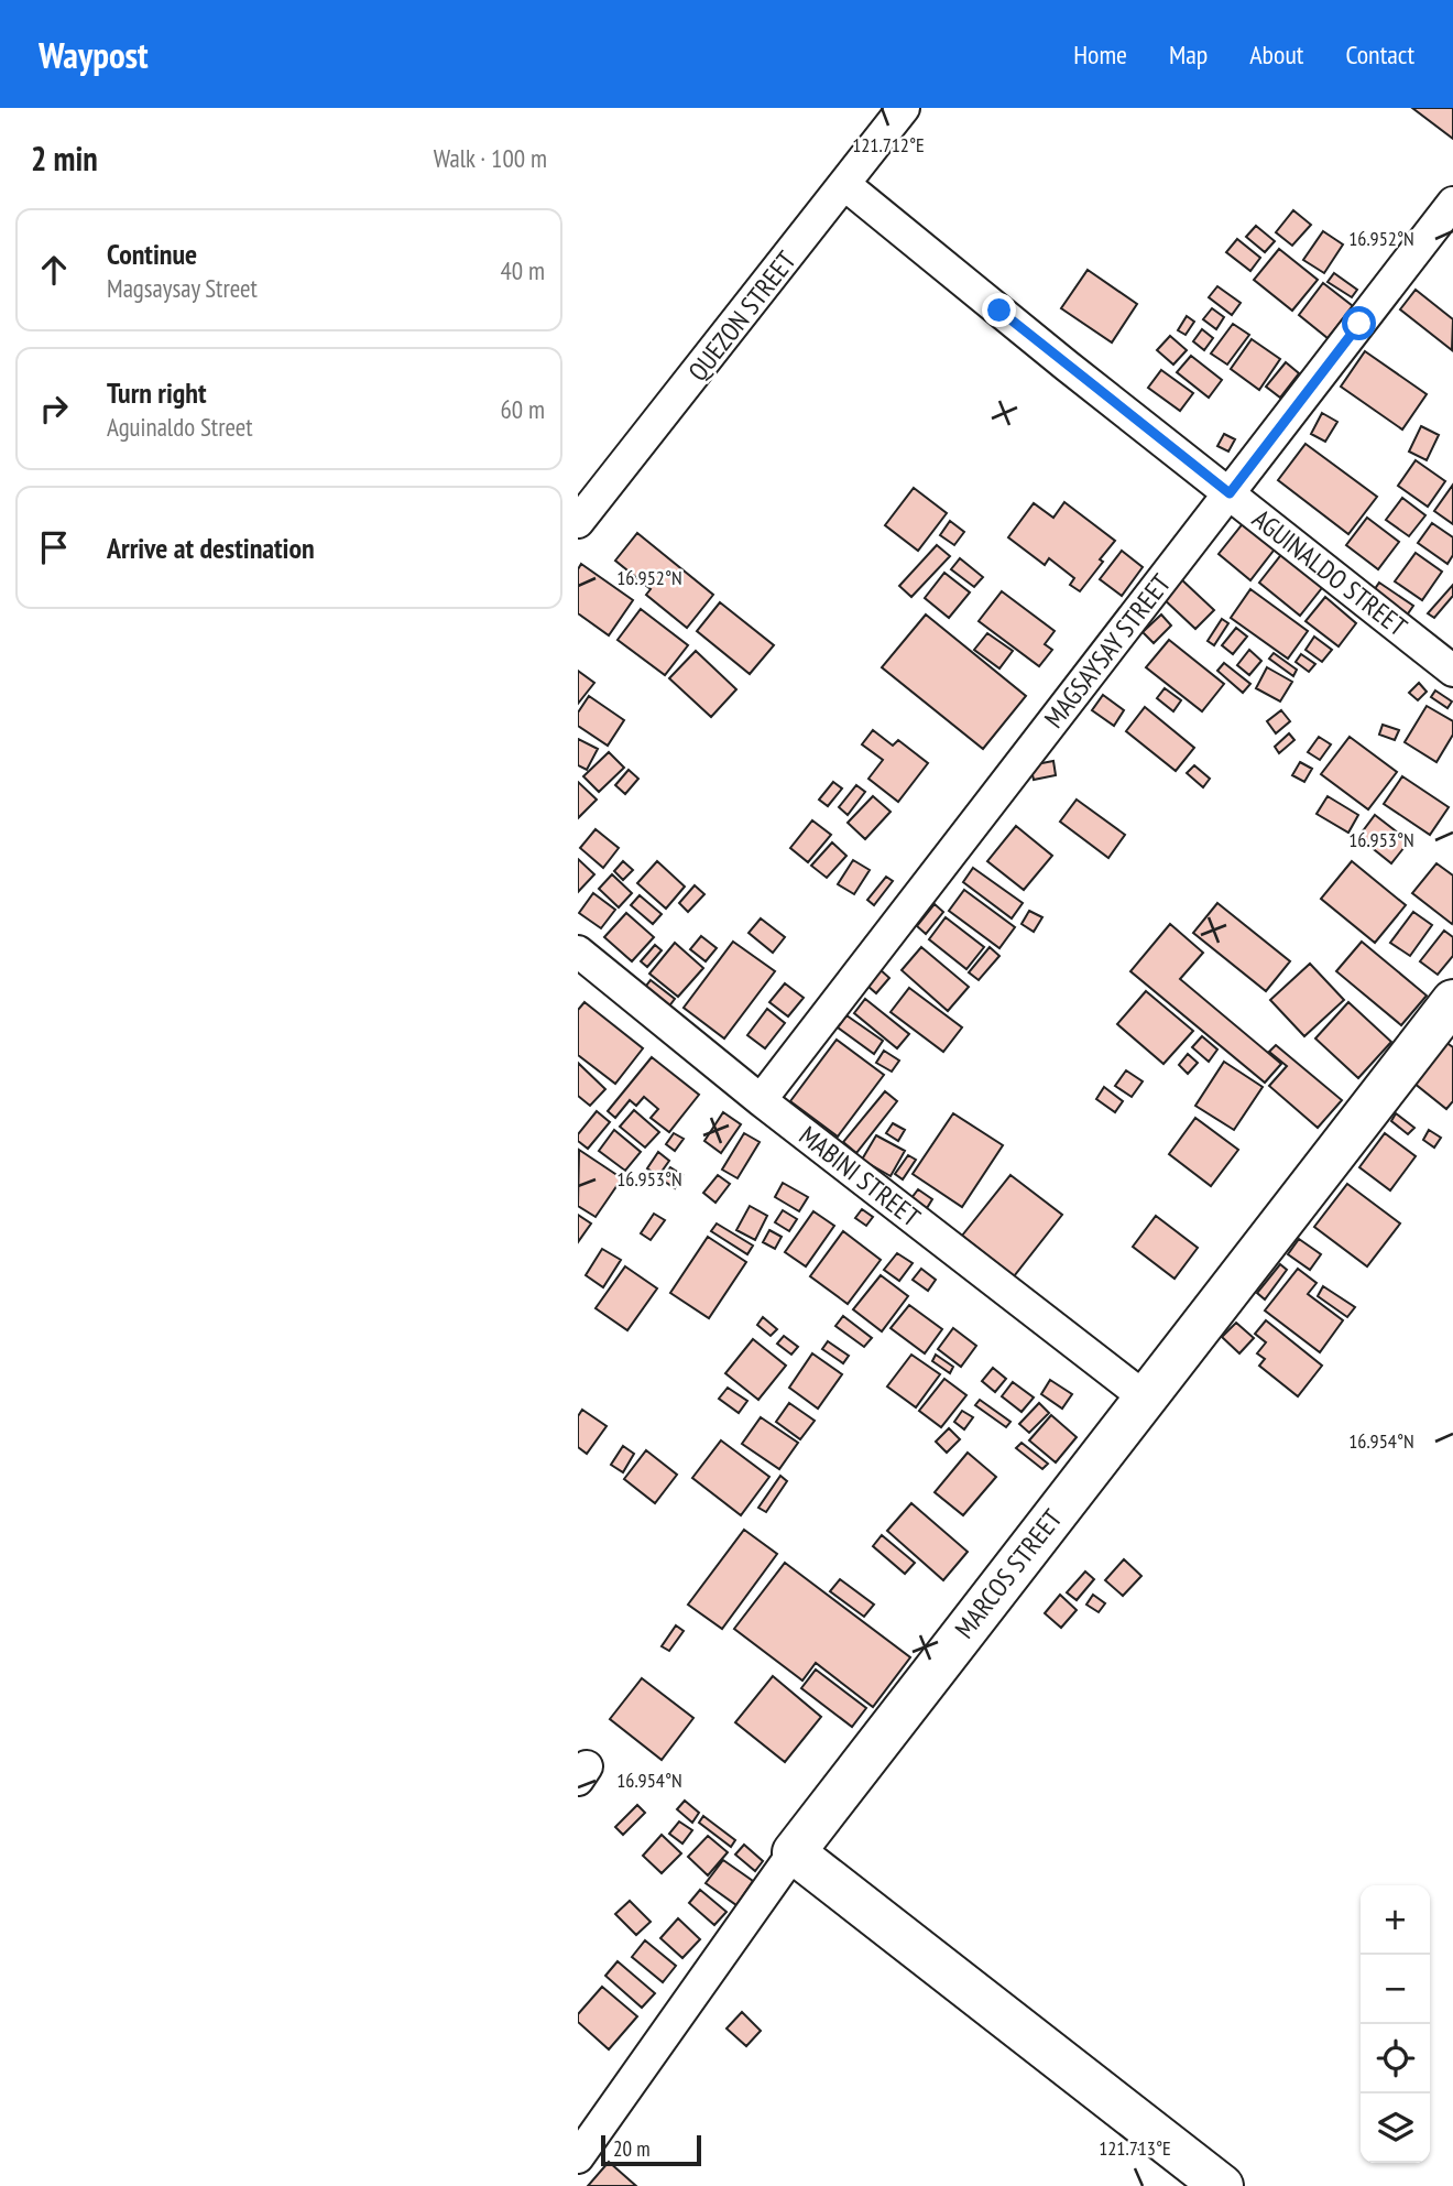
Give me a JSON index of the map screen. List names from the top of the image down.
{
  "streets": {
    "street": [
      "QUEZON STREET",
      "AGUINALDO STREET",
      "MAGSAYSAY STREET",
      "MABINI STREET",
      "MARCOS STREET"
    ]
  },
  "crossings": [
    ["QUEZON STREET", "AGUINALDO STREET"],
    ["AGUINALDO STREET", "MAGSAYSAY STREET"],
    ["MAGSAYSAY STREET", "MABINI STREET"],
    ["MABINI STREET", "MARCOS STREET"]
  ],
  "scale_bar": "20 m",
  "page": {
    "header": "Waypost",
    "nav": [
      "Home",
      "Map",
      "About",
      "Contact"
    ],
    "heading": ["2 min", "Walk · 100 m"],
    "list": [
      ["Continue", "Magsaysay Street", "40 m"],
      ["Turn right", "Aguinaldo Street", "60 m"],
      "Arrive at destination"
    ],
    "map_buttons": ["+", "−"],
    "scale": "20 m"
  },
  "coordinates": [
    "121.712°E",
    "16.952°N",
    "16.953°N",
    "16.954°N",
    "121.713°E"
  ]
}
